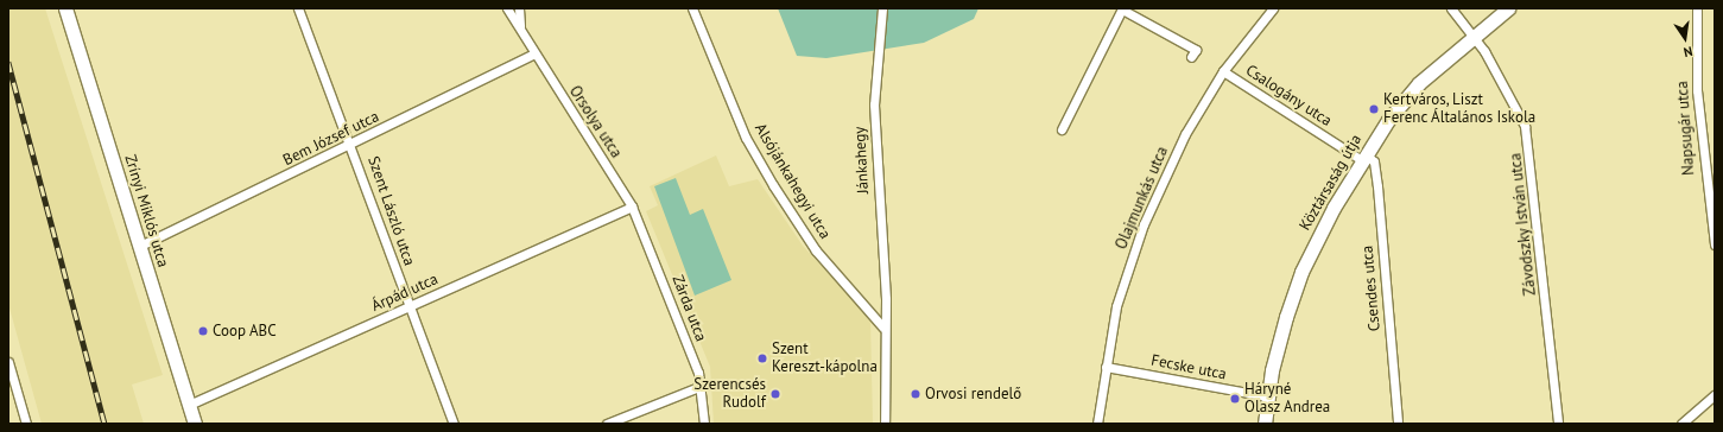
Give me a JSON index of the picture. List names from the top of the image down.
{
  "streets": {
    "street": [
      "Csalogány utca",
      "Orsolya utca",
      "Napsugár utca",
      "Bem József utca",
      "Jánkahegy",
      "Alsójánkahegyi utca",
      "Köztársaság útja",
      "Olajmunkás utca",
      "Zrínyi Miklós utca",
      "Szent László utca",
      "Závodszky István utca",
      "Csendes utca",
      "Árpád utca",
      "Zárda utca",
      "Fecske utca"
    ]
  },
  "crossings": [
    ["Csalogány utca", "Köztársaság útja"],
    ["Csalogány utca", "Olajmunkás utca"],
    ["Csalogány utca", "Csendes utca"],
    ["Orsolya utca", "Bem József utca"],
    ["Orsolya utca", "Árpád utca"],
    ["Orsolya utca", "Zárda utca"],
    ["Bem József utca", "Zrínyi Miklós utca"],
    ["Bem József utca", "Szent László utca"],
    ["Jánkahegy", "Alsójánkahegyi utca"],
    ["Köztársaság útja", "Závodszky István utca"],
    ["Köztársaság útja", "Csendes utca"],
    ["Köztársaság útja", "Fecske utca"],
    ["Olajmunkás utca", "Fecske utca"],
    ["Zrínyi Miklós utca", "Árpád utca"],
    ["Szent László utca", "Árpád utca"],
    ["Árpád utca", "Zárda utca"]
  ],
  "places": [
    "Kertváros, Liszt Ferenc Általános Iskola",
    "Coop ABC",
    "Szent Kereszt-kápolna",
    "Szerencsés Rudolf",
    "Orvosi rendelő",
    "Háryné Olasz Andrea"
  ],
  "north": "bottom"
}
